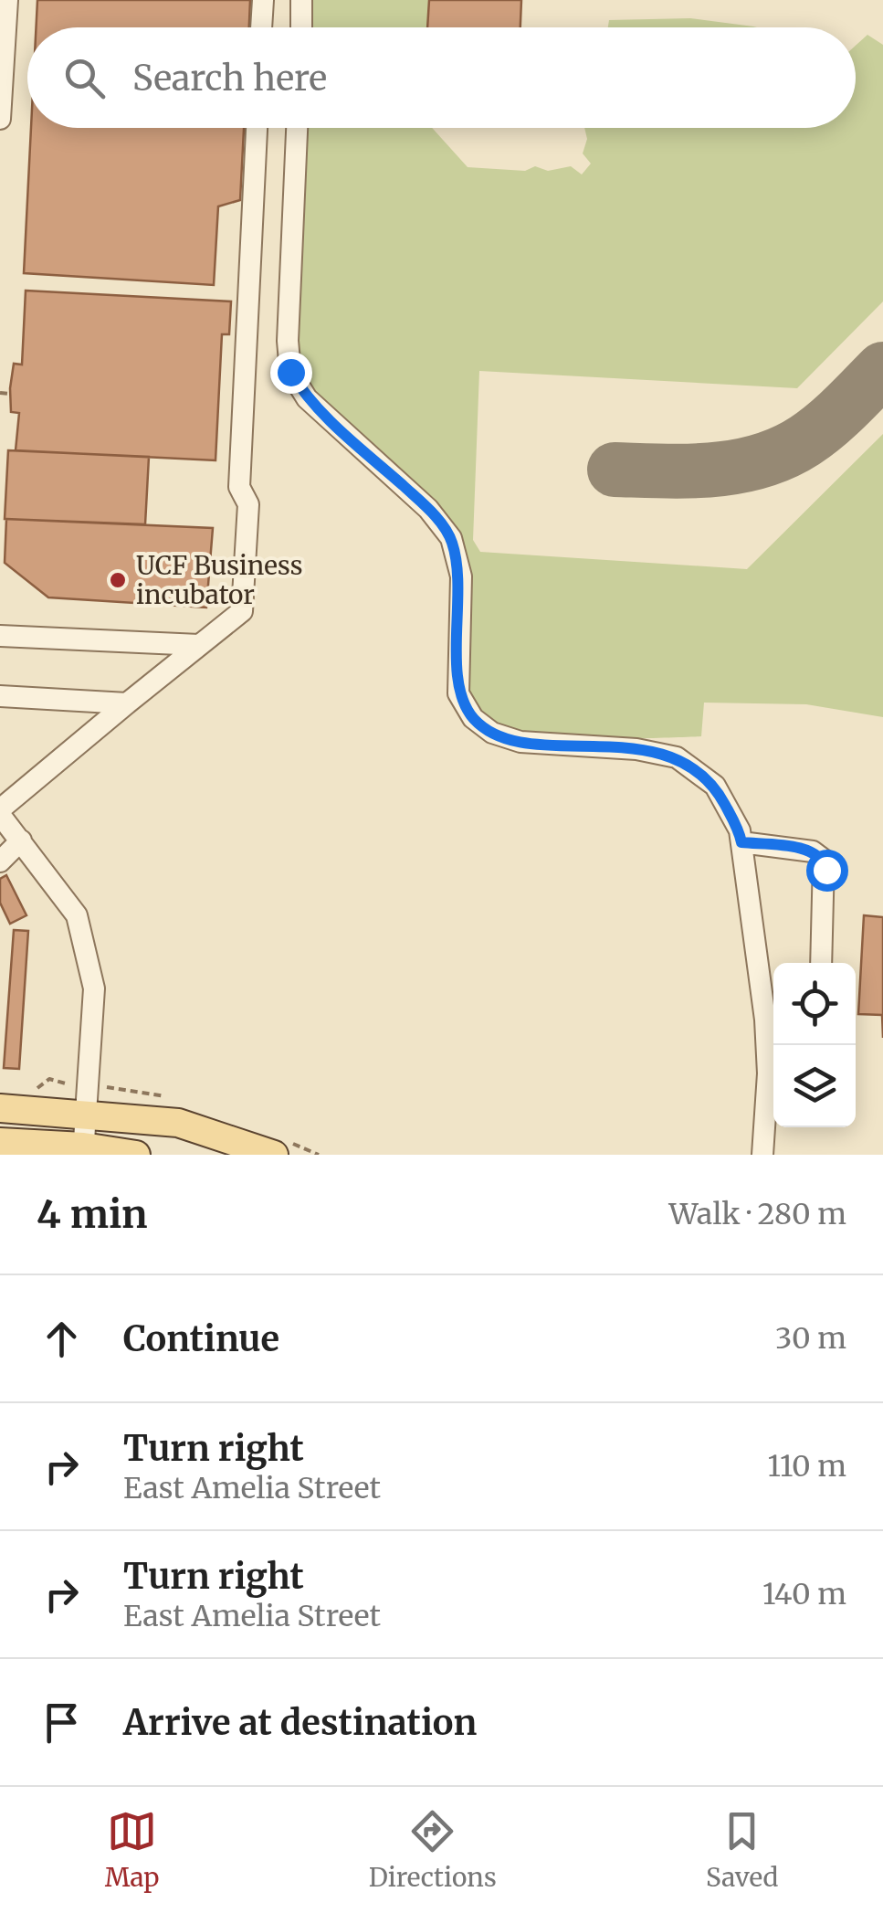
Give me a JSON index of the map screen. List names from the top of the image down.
{
  "places": ["UCF Business incubator"],
  "page": {
    "search": "Search here",
    "heading": ["4 min", "Walk · 280 m"],
    "list": [
      ["Continue", "30 m"],
      ["Turn right", "East Amelia Street", "110 m"],
      ["Turn right", "East Amelia Street", "140 m"],
      "Arrive at destination"
    ],
    "nav": ["Map", "Directions", "Saved"]
  }
}
